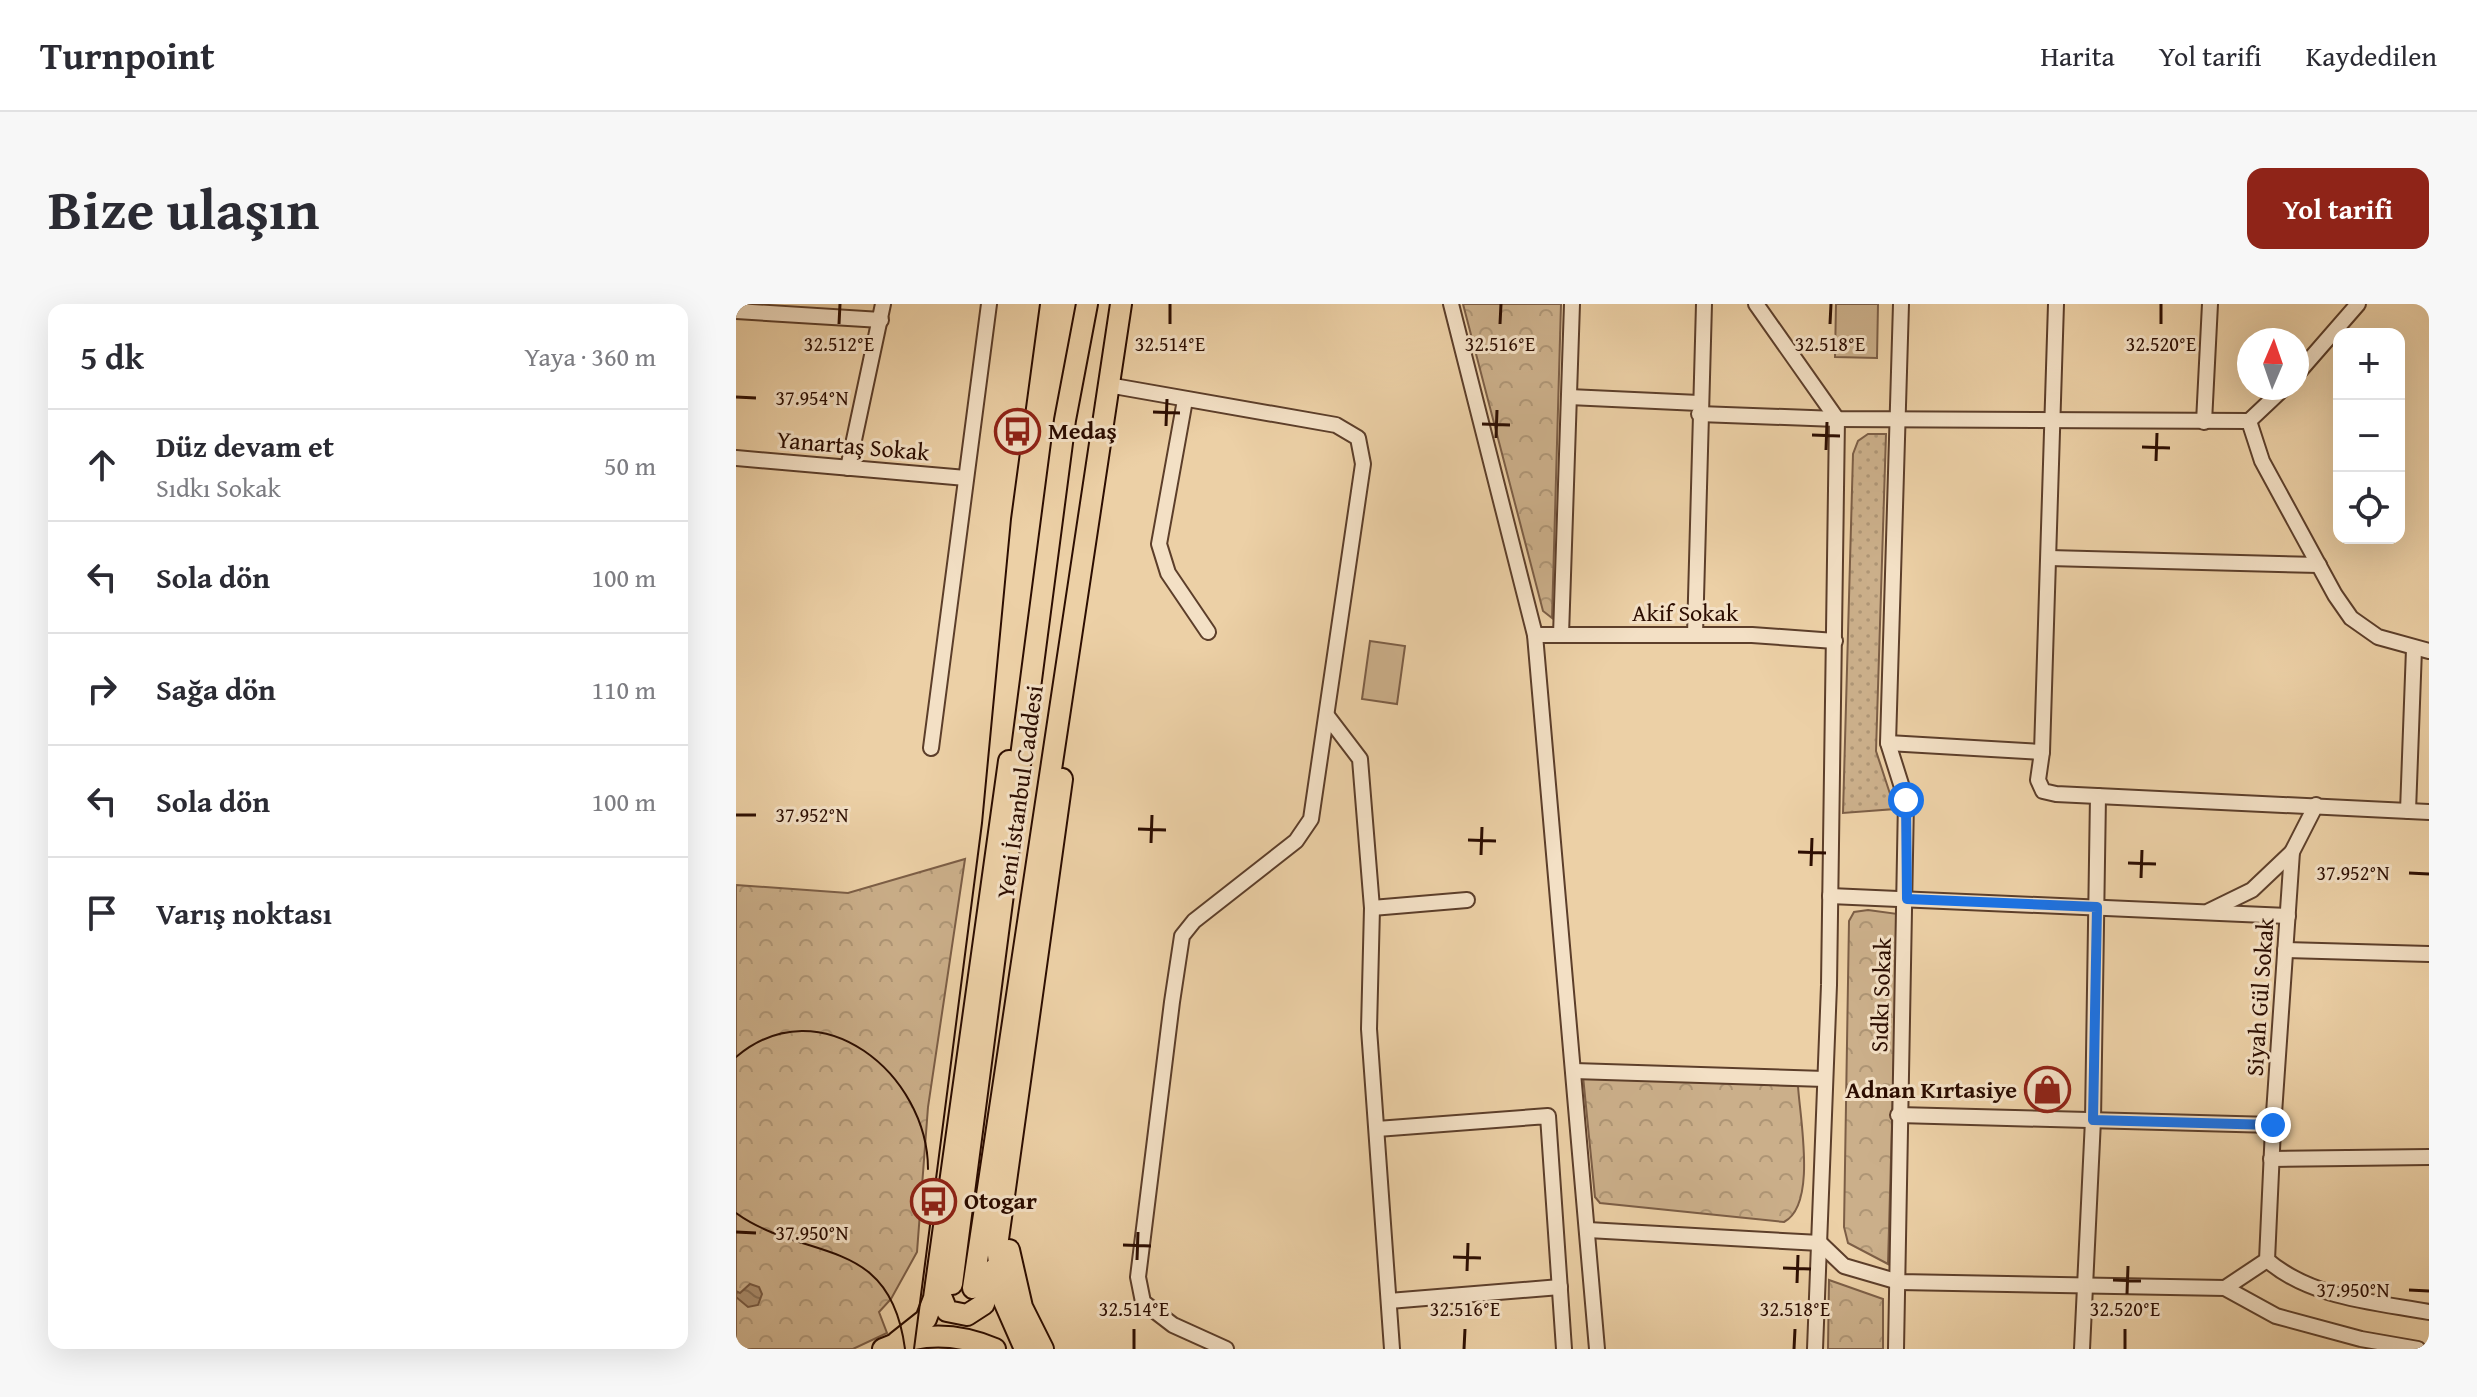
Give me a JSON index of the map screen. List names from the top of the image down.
{
  "streets": {
    "highway": ["Yeni İstanbul Caddesi"],
    "street": [
      "Yanartaş Sokak",
      "Akif Sokak",
      "Sıdkı Sokak",
      "Siyah Gül Sokak"
    ]
  },
  "places": {
    "bus stop": ["Medaş", "Otogar"],
    "shop": ["Adnan Kırtasiye"]
  },
  "north": "top",
  "page": {
    "header": "Turnpoint",
    "nav": ["Harita", "Yol tarifi", "Kaydedilen"],
    "title": "Bize ulaşın",
    "buttons": "Yol tarifi",
    "heading": ["5 dk", "Yaya · 360 m"],
    "map_buttons": ["+", "−"],
    "list": [
      ["Düz devam et", "Sıdkı Sokak", "50 m"],
      ["Sola dön", "100 m"],
      ["Sağa dön", "110 m"],
      ["Sola dön", "100 m"],
      "Varış noktası"
    ]
  },
  "coordinates": [
    "32.512°E",
    "32.514°E",
    "32.516°E",
    "32.518°E",
    "32.520°E",
    "37.954°N",
    "37.952°N",
    "37.950°N"
  ]
}
